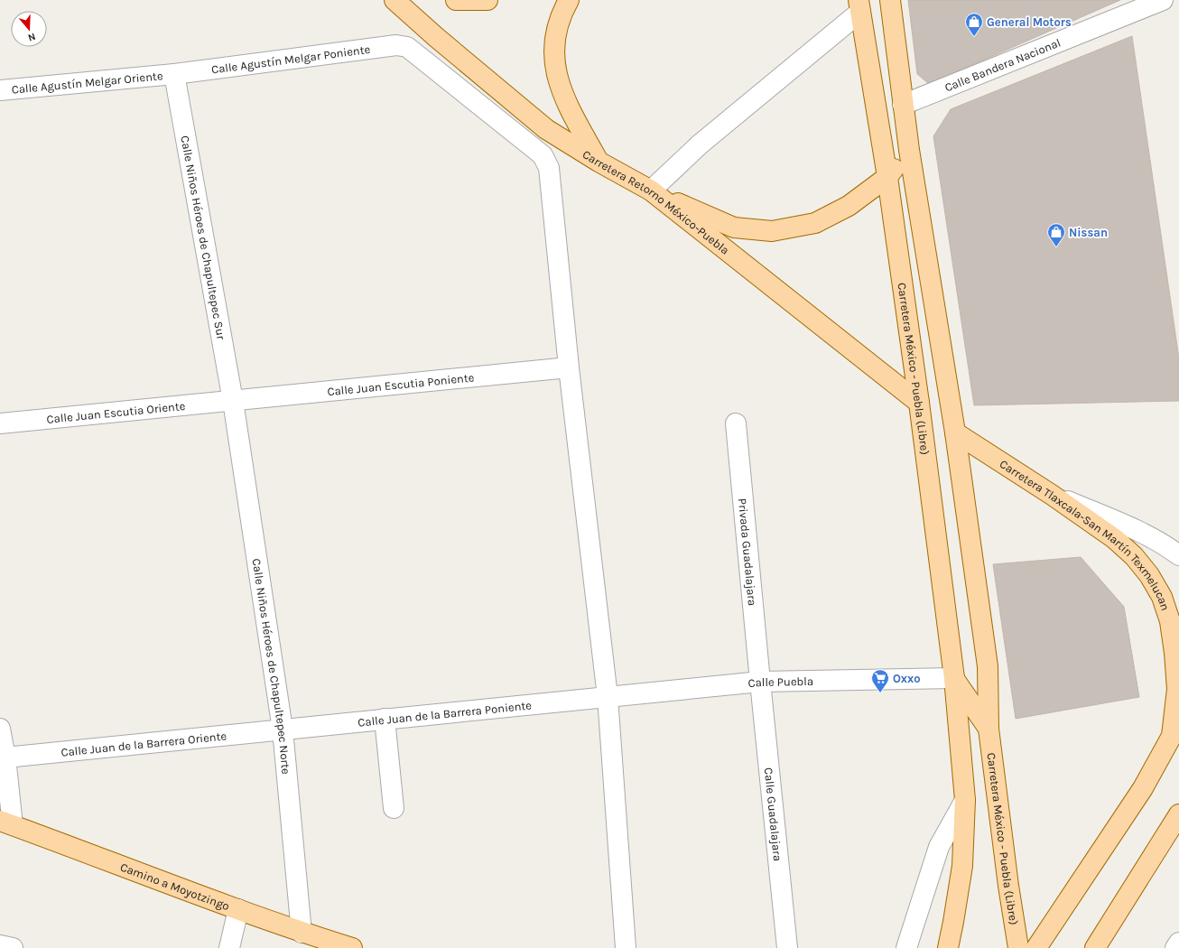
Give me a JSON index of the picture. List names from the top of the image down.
{
  "streets": {
    "main road": [
      "Carretera Retorno México-Puebla",
      "Carretera México - Puebla (Libre)",
      "Carretera Tlaxcala-San Martín Texmelucan",
      "Camino a Moyotzingo"
    ],
    "street": [
      "Calle Agustín Melgar Poniente",
      "Calle Bandera Nacional",
      "Calle Agustín Melgar Oriente",
      "Calle Niños Héroes de Chapultepec Sur",
      "Calle Juan Escutia Poniente",
      "Calle Juan Escutia Oriente",
      "Privada Guadalajara",
      "Calle Niños Héroes de Chapultepec Norte",
      "Calle Puebla",
      "Calle Juan de la Barrera Poniente",
      "Calle Juan de la Barrera Oriente",
      "Calle Guadalajara"
    ]
  },
  "crossings": [
    ["Calle Agustín Melgar Poniente", "Calle Agustín Melgar Oriente"],
    ["Calle Agustín Melgar Poniente", "Calle Niños Héroes de Chapultepec Sur"],
    ["Calle Agustín Melgar Poniente", "Calle Juan Escutia Poniente"],
    ["Calle Bandera Nacional", "Carretera México - Puebla (Libre)"],
    ["Calle Agustín Melgar Oriente", "Calle Niños Héroes de Chapultepec Sur"],
    ["Carretera Retorno México-Puebla", "Carretera México - Puebla (Libre)"],
    ["Calle Niños Héroes de Chapultepec Sur", "Calle Juan Escutia Poniente"],
    ["Calle Niños Héroes de Chapultepec Sur", "Calle Juan Escutia Oriente"],
    ["Calle Niños Héroes de Chapultepec Sur", "Calle Niños Héroes de Chapultepec Norte"],
    ["Carretera México - Puebla (Libre)", "Carretera Tlaxcala-San Martín Texmelucan"],
    ["Carretera México - Puebla (Libre)", "Calle Puebla"],
    ["Calle Juan Escutia Poniente", "Calle Juan Escutia Oriente"],
    ["Calle Juan Escutia Poniente", "Calle Niños Héroes de Chapultepec Norte"],
    ["Calle Juan Escutia Oriente", "Calle Niños Héroes de Chapultepec Norte"],
    ["Privada Guadalajara", "Calle Puebla"],
    ["Privada Guadalajara", "Calle Guadalajara"],
    ["Calle Niños Héroes de Chapultepec Norte", "Calle Juan de la Barrera Poniente"],
    ["Calle Niños Héroes de Chapultepec Norte", "Calle Juan de la Barrera Oriente"],
    ["Calle Niños Héroes de Chapultepec Norte", "Camino a Moyotzingo"],
    ["Calle Puebla", "Calle Juan de la Barrera Poniente"],
    ["Calle Puebla", "Calle Guadalajara"],
    ["Calle Juan de la Barrera Poniente", "Calle Juan de la Barrera Oriente"]
  ],
  "places": {
    "shop": ["General Motors", "Nissan"],
    "supermarket": ["Oxxo"]
  },
  "north": "bottom"
}
